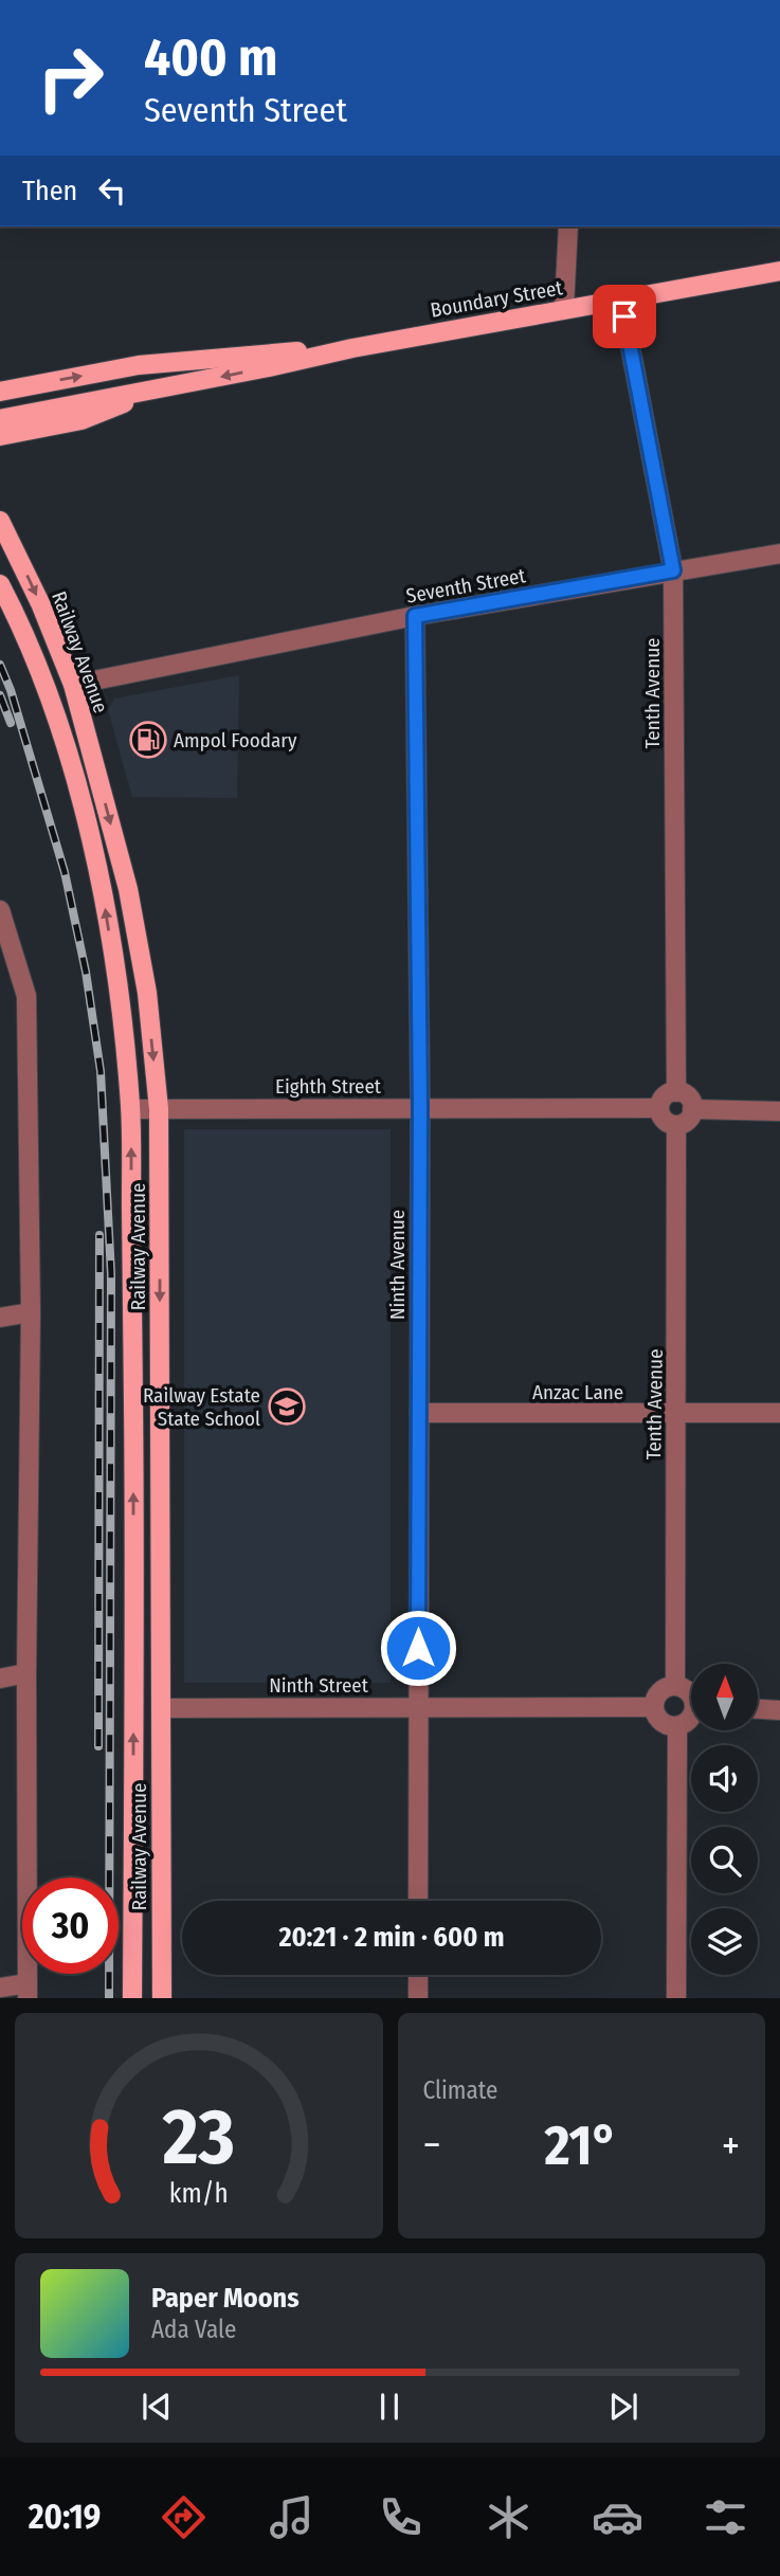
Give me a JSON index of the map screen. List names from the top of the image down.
{
  "streets": {
    "main road": ["Boundary Street", "Railway Avenue"],
    "street": [
      "Seventh Street",
      "Tenth Avenue",
      "Eighth Street",
      "Ninth Avenue",
      "Anzac Lane",
      "Ninth Street"
    ]
  },
  "crossings": [
    ["Boundary Street", "Tenth Avenue"],
    ["Seventh Street", "Railway Avenue"],
    ["Seventh Street", "Tenth Avenue"],
    ["Seventh Street", "Ninth Avenue"],
    ["Railway Avenue", "Eighth Street"],
    ["Railway Avenue", "Ninth Street"],
    ["Tenth Avenue", "Eighth Street"],
    ["Tenth Avenue", "Anzac Lane"],
    ["Eighth Street", "Ninth Avenue"],
    ["Ninth Avenue", "Anzac Lane"],
    ["Ninth Avenue", "Ninth Street"]
  ],
  "places": {
    "fuel station": ["Ampol Foodary"],
    "school or university": ["Railway Estate State School"]
  },
  "north": "top",
  "page": {
    "turn": ["400 m", "Seventh Street"],
    "then": "Then",
    "limit": "30",
    "trip": "20:21 · 2 min · 600 m",
    "tile": "Climate",
    "heat": ["−", "21°", "+"],
    "song": ["Paper Moons", "Ada Vale"],
    "tabs": "20:19",
    "gauge": ["23", "km/h"]
  }
}
